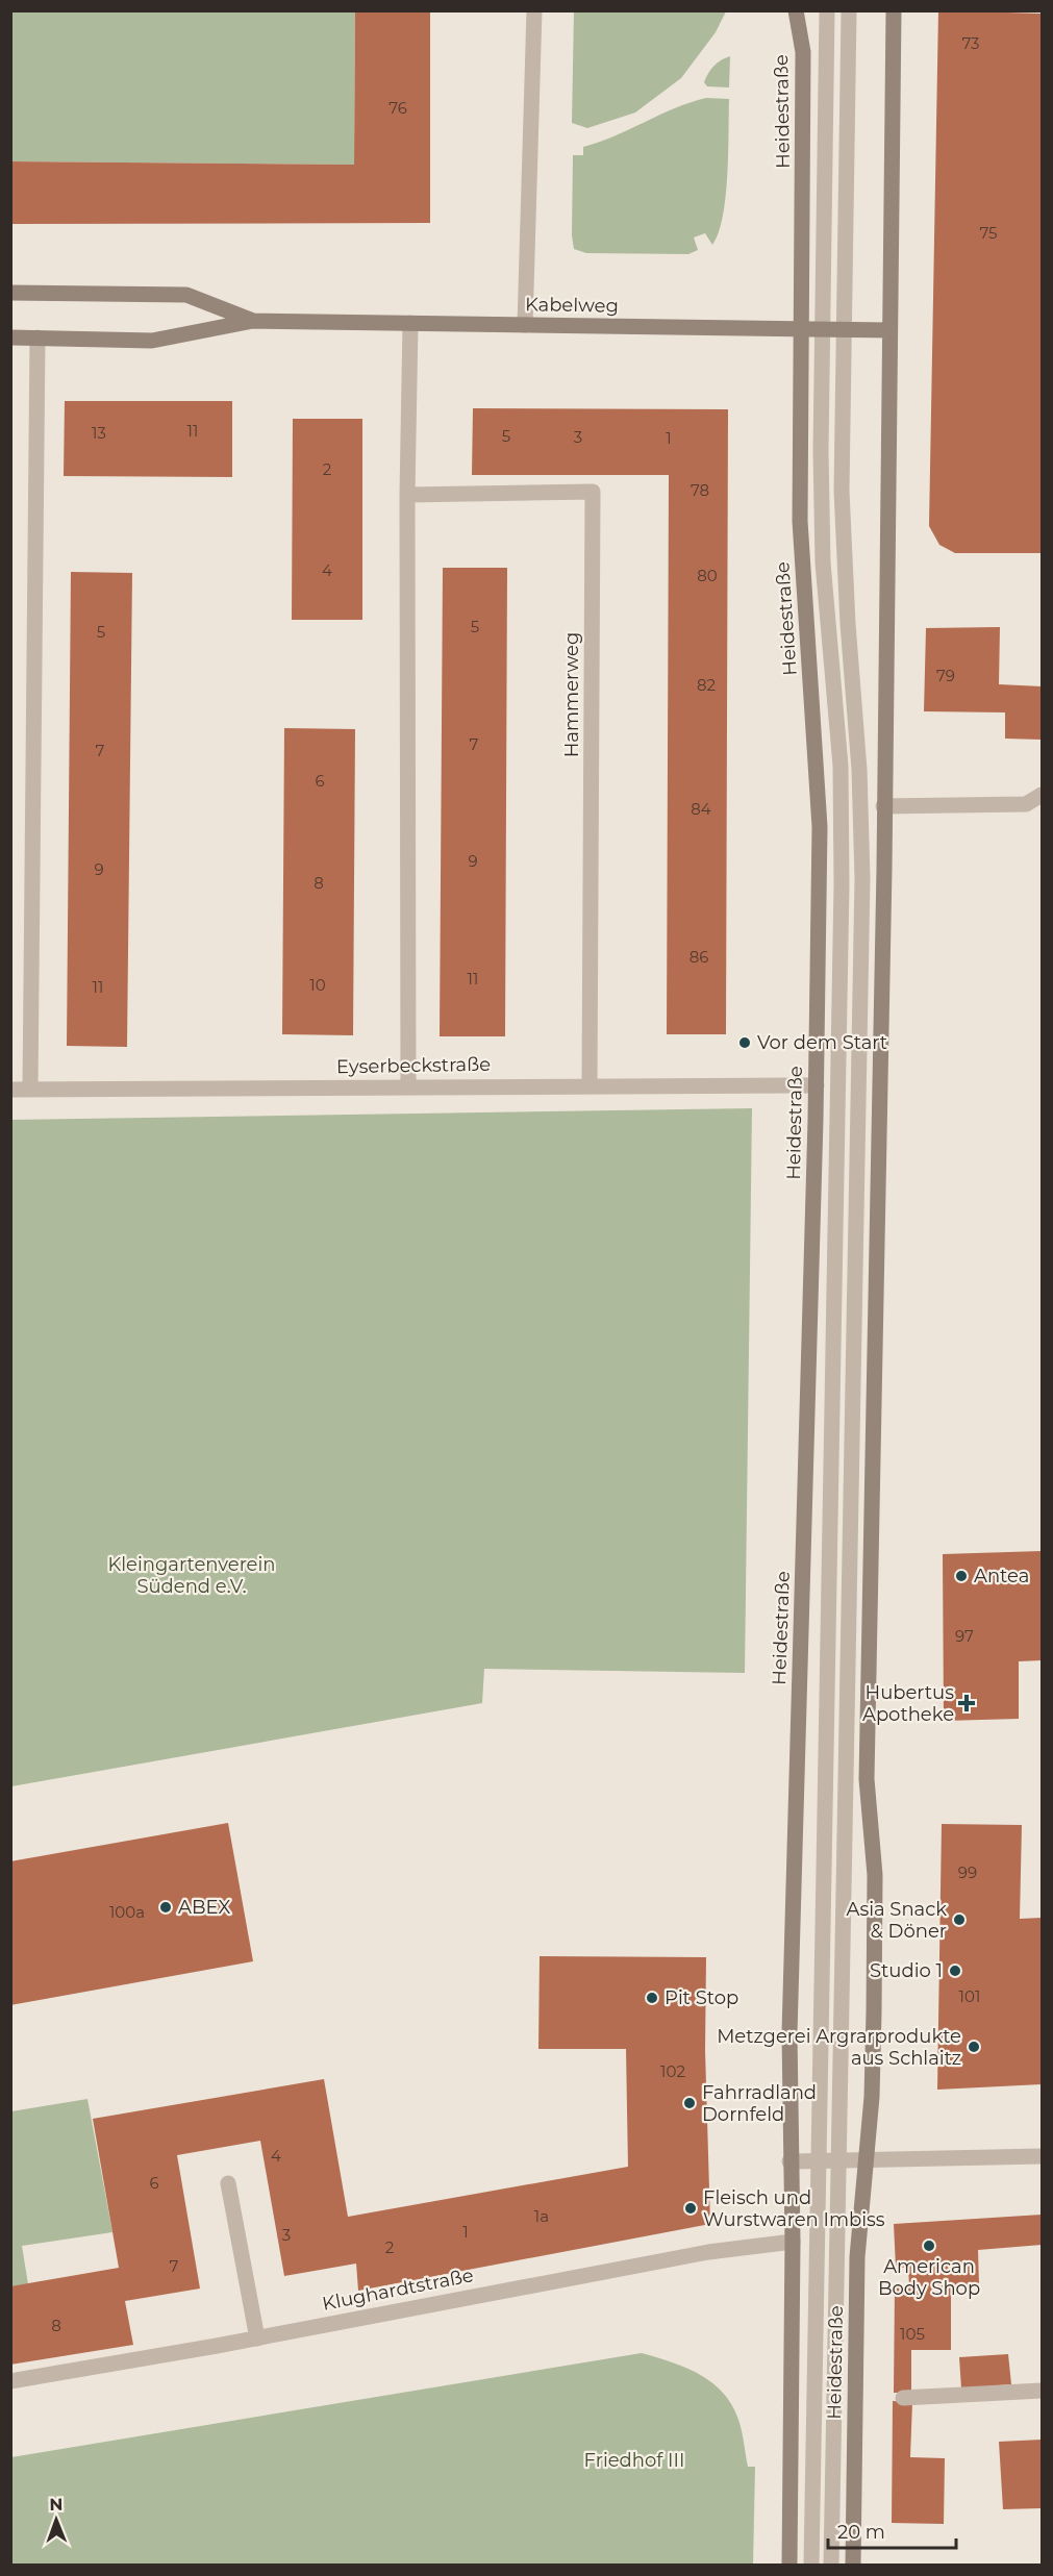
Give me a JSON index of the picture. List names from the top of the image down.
{
  "streets": {
    "main road": ["Heidestraße", "Kabelweg"],
    "street": ["Hammerweg", "Eyserbeckstraße", "Klughardtstraße"]
  },
  "crossings": [
    ["Heidestraße", "Kabelweg"],
    ["Heidestraße", "Eyserbeckstraße"],
    ["Heidestraße", "Klughardtstraße"],
    ["Hammerweg", "Eyserbeckstraße"]
  ],
  "parks": ["Kleingartenverein Südend e.V.", "Friedhof III"],
  "places": {
    "other": [
      "Vor dem Start",
      "Antea",
      "ABEX",
      "Asia Snack & Döner",
      "Studio 1",
      "Pit Stop",
      "Metzgerei Argrarprodukte aus Schlaitz",
      "Fahrradland Dornfeld",
      "Fleisch und Wurstwaren Imbiss",
      "American Body Shop"
    ],
    "health": ["Hubertus Apotheke"]
  },
  "house_numbers": [
    "73",
    "76",
    "75",
    "11",
    "13",
    "5",
    "3",
    "1",
    "2",
    "78",
    "4",
    "80",
    "5",
    "5",
    "79",
    "82",
    "7",
    "7",
    "6",
    "84",
    "9",
    "9",
    "8",
    "86",
    "11",
    "10",
    "11",
    "97",
    "99",
    "100a",
    "101",
    "102",
    "4",
    "6",
    "1a",
    "1",
    "3",
    "2",
    "7",
    "8",
    "105"
  ],
  "scale_bar": "20 m",
  "north": "top"
}
